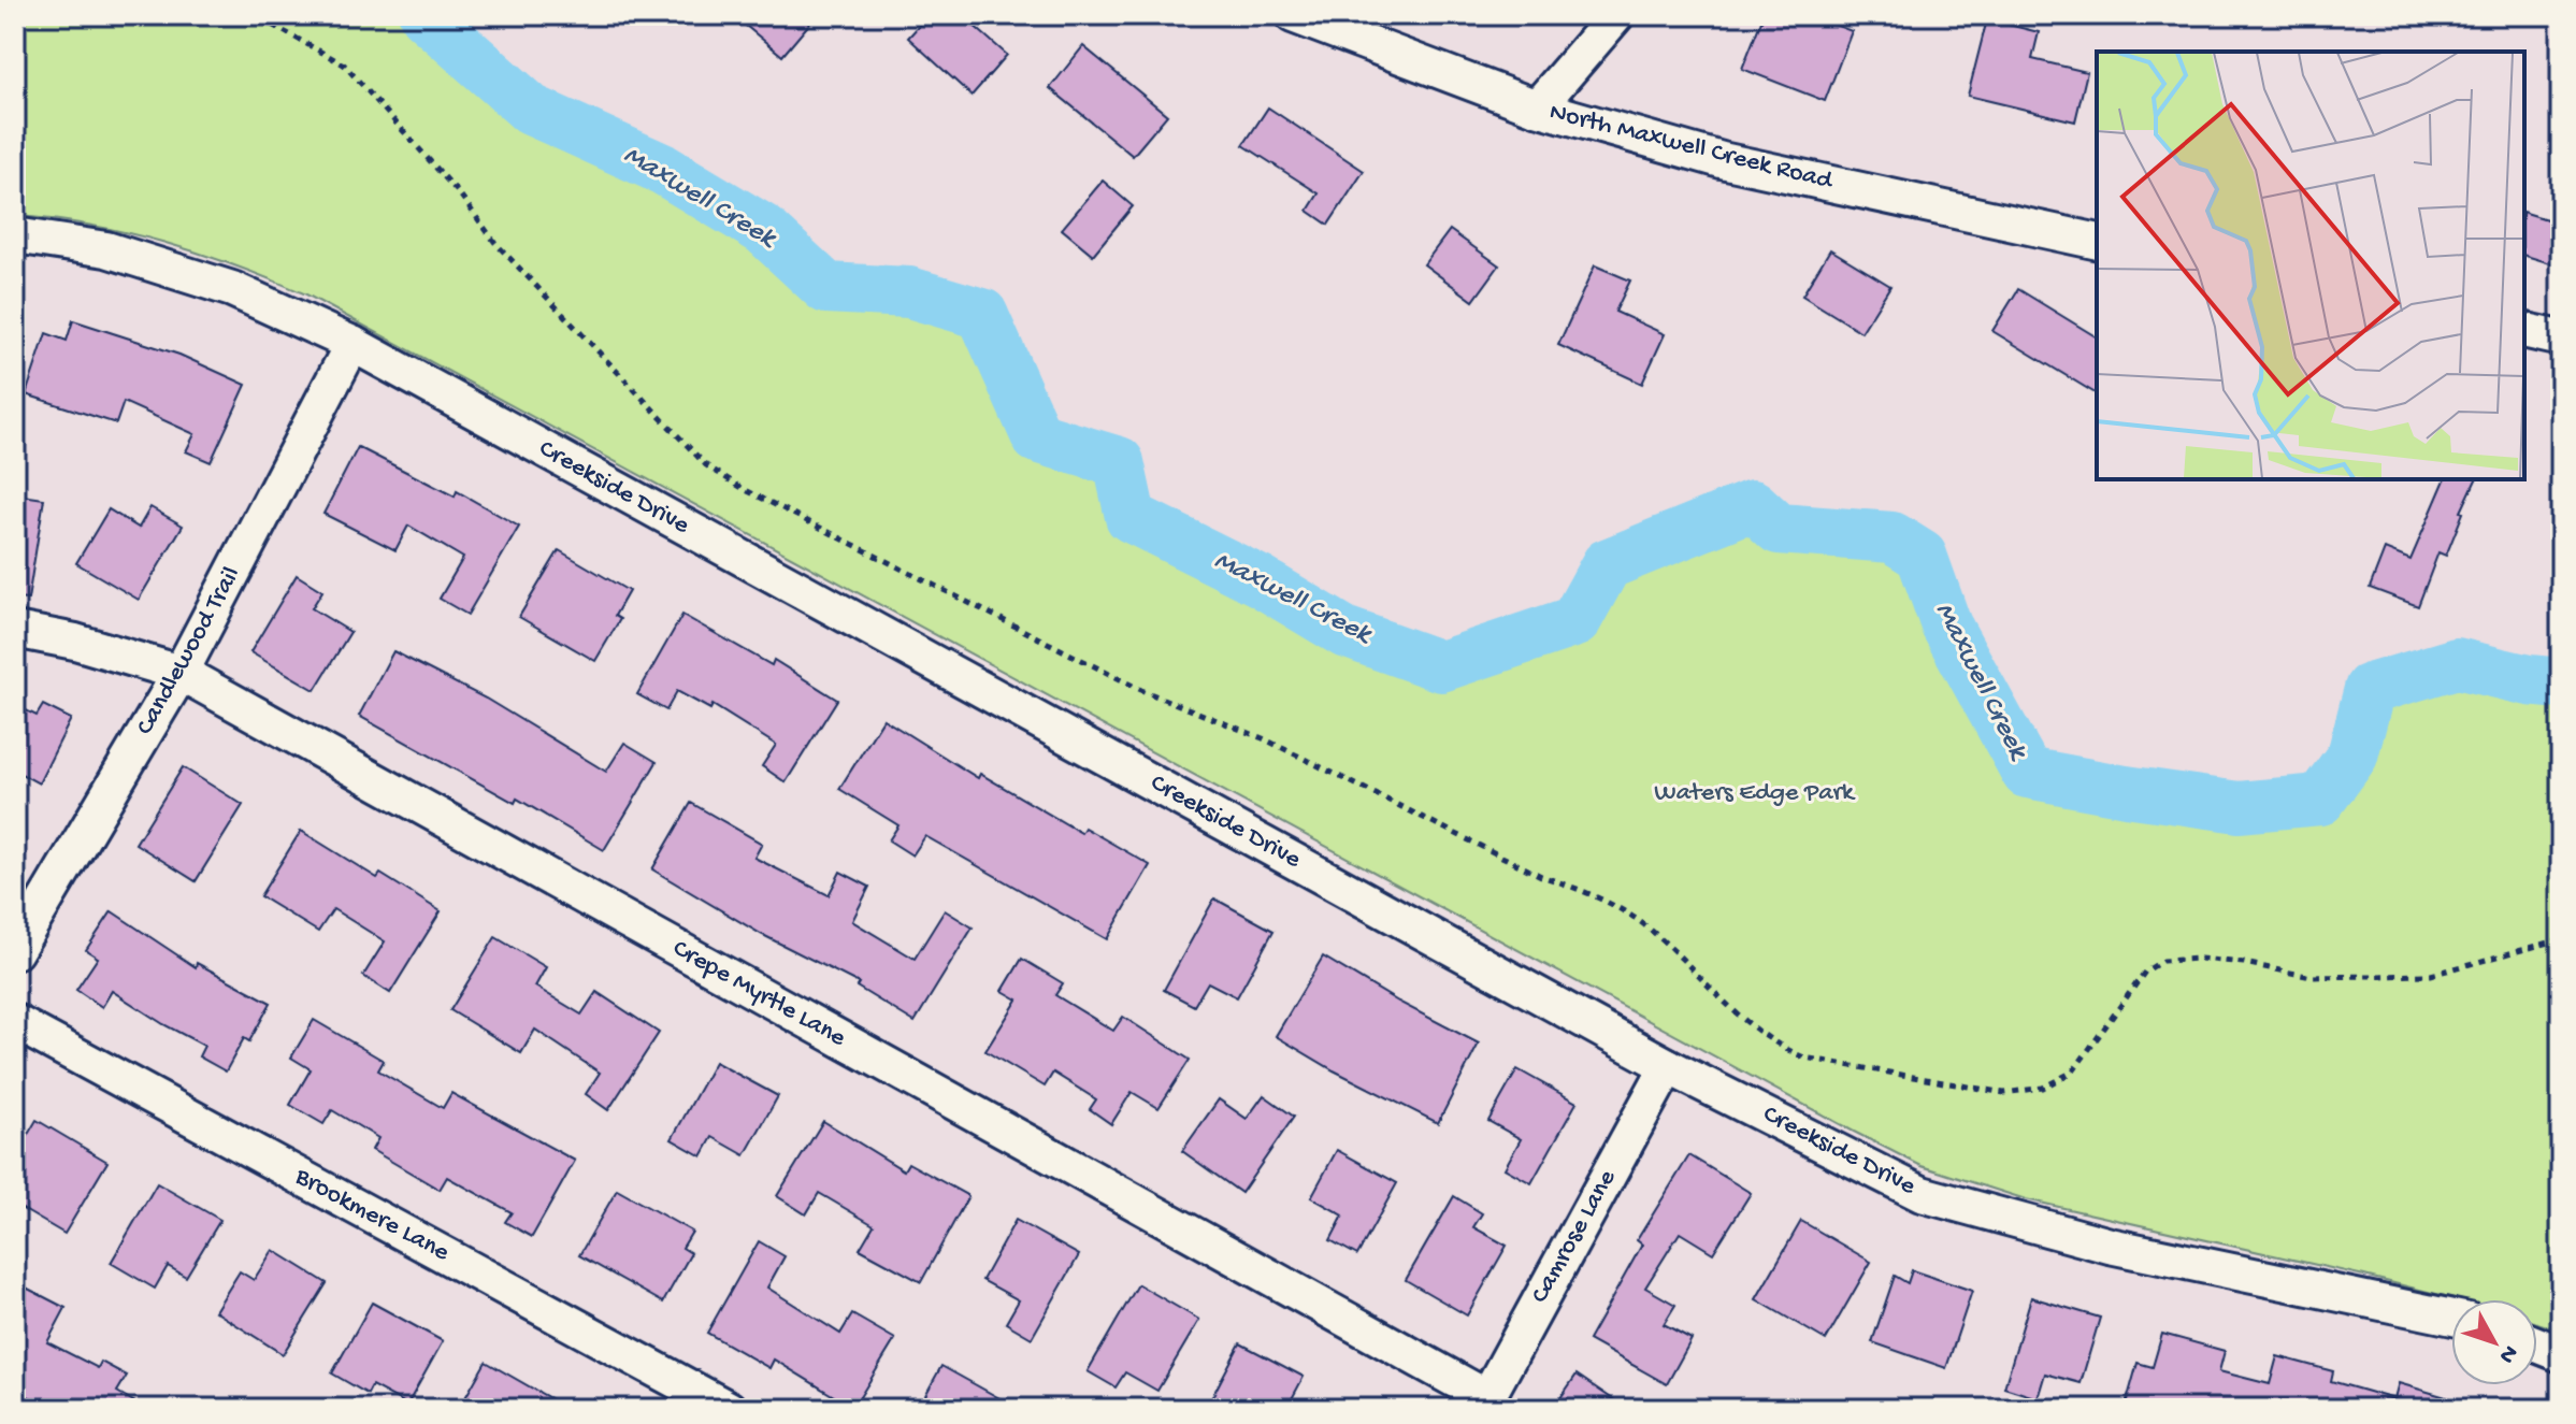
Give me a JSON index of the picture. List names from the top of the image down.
{
  "streets": {
    "street": [
      "North Maxwell Creek Road",
      "Creekside Drive",
      "Candlewood Trail",
      "Crepe Myrtle Lane",
      "Brookmere Lane",
      "Camrose Lane"
    ]
  },
  "crossings": [
    ["Creekside Drive", "Candlewood Trail"],
    ["Creekside Drive", "Camrose Lane"],
    ["Candlewood Trail", "Crepe Myrtle Lane"],
    ["Crepe Myrtle Lane", "Camrose Lane"]
  ],
  "water": ["Maxwell Creek"],
  "parks": ["Waters Edge Park"],
  "north": "bottom right"
}
